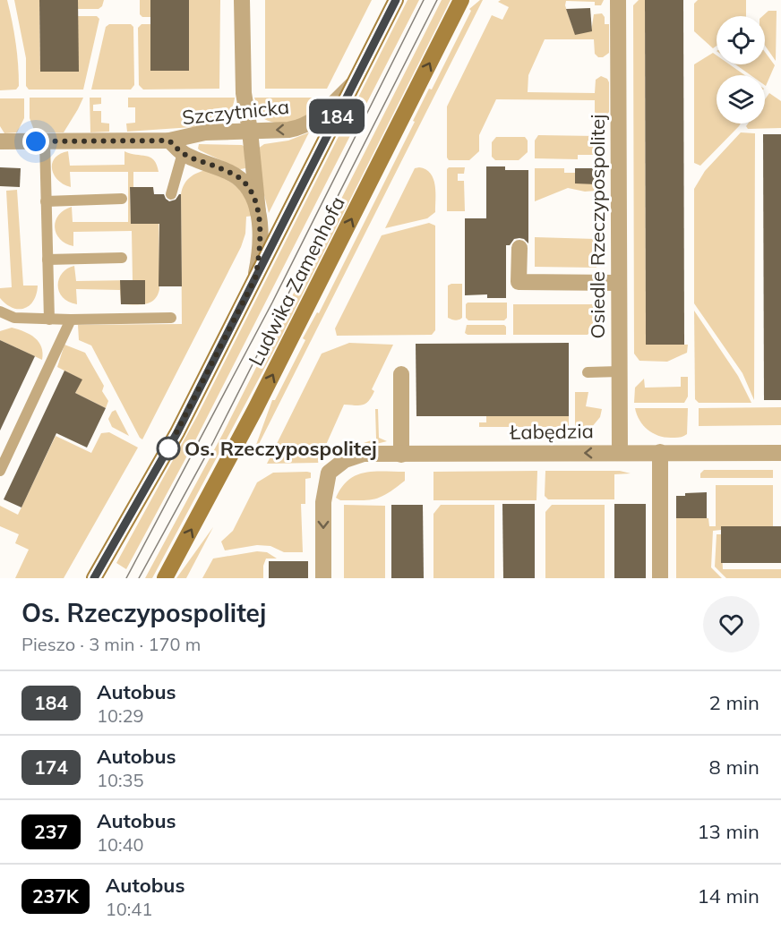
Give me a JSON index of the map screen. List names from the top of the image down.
{
  "streets": {
    "main road": ["Ludwika Zamenhofa"],
    "street": ["Szczytnicka", "Osiedle Rzeczypospolitej", "Łabędzia"]
  },
  "crossings": [
    ["Szczytnicka", "Ludwika Zamenhofa"],
    ["Osiedle Rzeczypospolitej", "Łabędzia"]
  ],
  "one_way": ["Łabędzia"],
  "places": ["Os. Rzeczypospolitej"],
  "lines": ["bus line 184"],
  "page": {
    "on_map": "184",
    "heading": ["Os. Rzeczypospolitej", "Pieszo · 3 min · 170 m"],
    "list": [
      {
        "mark": "184",
        "name": "Autobus",
        "note": "10:29",
        "value": "2 min"
      },
      {
        "mark": "174",
        "name": "Autobus",
        "note": "10:35",
        "value": "8 min"
      },
      {
        "mark": "237",
        "name": "Autobus",
        "note": "10:40",
        "value": "13 min"
      },
      {
        "mark": "237K",
        "name": "Autobus",
        "note": "10:41",
        "value": "14 min"
      }
    ]
  }
}
